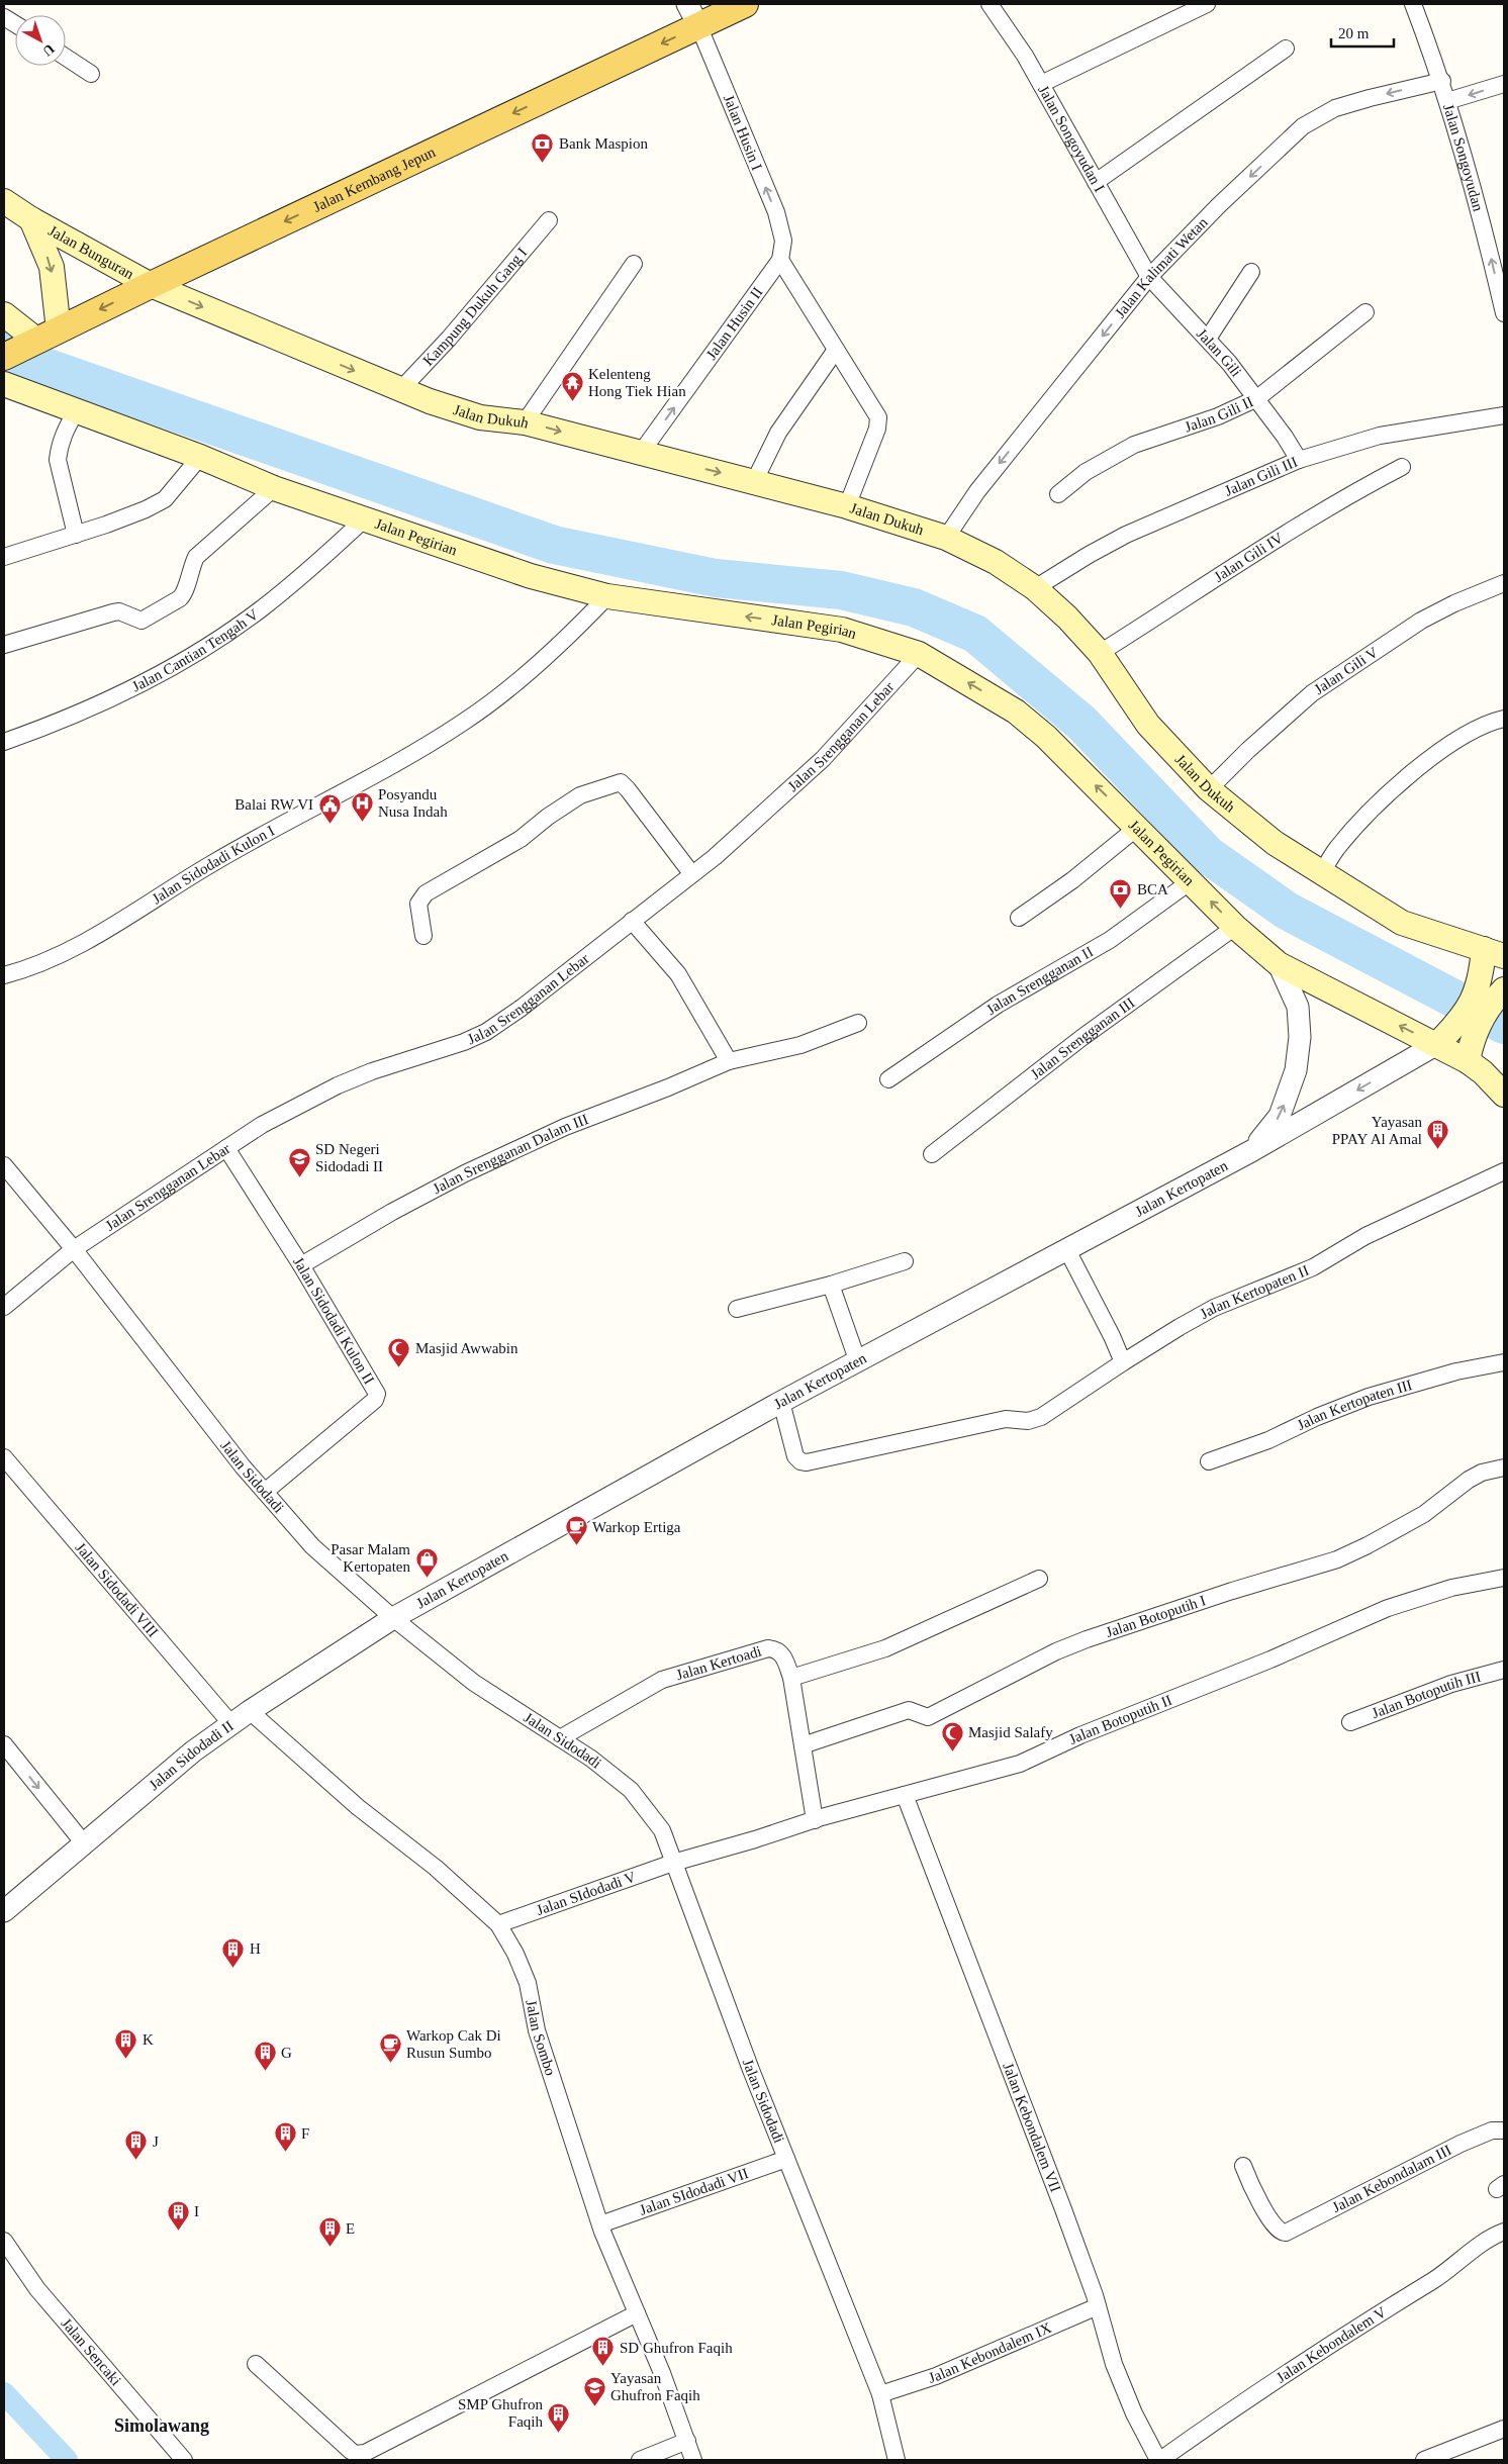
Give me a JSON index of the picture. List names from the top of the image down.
{
  "streets": {
    "main road": [
      "Jalan Kembang Jepun",
      "Jalan Bunguran",
      "Jalan Dukuh",
      "Jalan Pegirian"
    ],
    "street": [
      "Jalan Husin I",
      "Jalan Songoyudan I",
      "Jalan Songoyudan",
      "Jalan Kalimati Wetan",
      "Kampung Dukuh Gang I",
      "Jalan Husin II",
      "Jalan Gili",
      "Jalan Gili II",
      "Jalan Gili III",
      "Jalan Gili IV",
      "Jalan Cantian Tengah V",
      "Jalan Gili V",
      "Jalan Srengganan Lebar",
      "Jalan Sidodadi Kulon I",
      "Jalan Srengganan II",
      "Jalan Srengganan III",
      "Jalan Srengganan Dalam III",
      "Jalan Kertopaten",
      "Jalan Kertopaten II",
      "Jalan Sidodadi Kulon II",
      "Jalan Kertopaten III",
      "Jalan Sidodadi",
      "Jalan Sidodadi VIII",
      "Jalan Botoputih I",
      "Jalan Kertoadi",
      "Jalan Botoputih III",
      "Jalan Botoputih II",
      "Jalan Sidodadi II",
      "Jalan SIdodadi V",
      "Jalan Sombo",
      "Jalan Kebondalem VII",
      "Jalan Kebondalam III",
      "Jalan SIdodadi VII",
      "Jalan Kebondalem V",
      "Jalan Sencaki",
      "Jalan Kebondalem IX"
    ]
  },
  "crossings": [
    ["Jalan Husin I", "Jalan Kembang Jepun"],
    ["Jalan Husin I", "Jalan Husin II"],
    ["Jalan Songoyudan I", "Jalan Kalimati Wetan"],
    ["Jalan Songoyudan I", "Jalan Gili"],
    ["Jalan Songoyudan", "Jalan Kalimati Wetan"],
    ["Jalan Kembang Jepun", "Jalan Bunguran"],
    ["Jalan Kembang Jepun", "Jalan Dukuh"],
    ["Jalan Bunguran", "Jalan Dukuh"],
    ["Jalan Kalimati Wetan", "Jalan Gili"],
    ["Jalan Kalimati Wetan", "Jalan Dukuh"],
    ["Kampung Dukuh Gang I", "Jalan Dukuh"],
    ["Jalan Husin II", "Jalan Dukuh"],
    ["Jalan Gili", "Jalan Gili II"],
    ["Jalan Gili", "Jalan Gili III"],
    ["Jalan Dukuh", "Jalan Gili III"],
    ["Jalan Dukuh", "Jalan Gili IV"],
    ["Jalan Dukuh", "Jalan Gili V"],
    ["Jalan Pegirian", "Jalan Cantian Tengah V"],
    ["Jalan Pegirian", "Jalan Srengganan Lebar"],
    ["Jalan Pegirian", "Jalan Sidodadi Kulon I"],
    ["Jalan Pegirian", "Jalan Srengganan II"],
    ["Jalan Pegirian", "Jalan Srengganan III"],
    ["Jalan Pegirian", "Jalan Kertopaten"],
    ["Jalan Srengganan Lebar", "Jalan Sidodadi Kulon II"],
    ["Jalan Srengganan Lebar", "Jalan Sidodadi"],
    ["Jalan Srengganan Dalam III", "Jalan Sidodadi Kulon II"],
    ["Jalan Kertopaten", "Jalan Kertopaten II"],
    ["Jalan Kertopaten", "Jalan Sidodadi"],
    ["Jalan Kertopaten", "Jalan Sidodadi II"],
    ["Jalan Sidodadi Kulon II", "Jalan Sidodadi"],
    ["Jalan Sidodadi", "Jalan Kertoadi"],
    ["Jalan Sidodadi", "Jalan Botoputih II"],
    ["Jalan Sidodadi", "Jalan Sidodadi II"],
    ["Jalan Sidodadi", "Jalan SIdodadi V"],
    ["Jalan Sidodadi", "Jalan SIdodadi VII"],
    ["Jalan Sidodadi", "Jalan Kebondalem IX"],
    ["Jalan Sidodadi VIII", "Jalan Sidodadi II"],
    ["Jalan Botoputih I", "Jalan Kertoadi"],
    ["Jalan Kertoadi", "Jalan Botoputih II"],
    ["Jalan Botoputih II", "Jalan SIdodadi V"],
    ["Jalan Botoputih II", "Jalan Kebondalem VII"],
    ["Jalan Sidodadi II", "Jalan Sombo"],
    ["Jalan SIdodadi V", "Jalan Sombo"],
    ["Jalan Sombo", "Jalan SIdodadi VII"],
    ["Jalan Kebondalem VII", "Jalan Kebondalem V"],
    ["Jalan Kebondalem VII", "Jalan Kebondalem IX"]
  ],
  "one_way": [
    "Jalan Husin I",
    "Jalan Songoyudan",
    "Jalan Kembang Jepun",
    "Jalan Bunguran",
    "Jalan Pegirian"
  ],
  "districts": ["Simolawang"],
  "places": {
    "bank": ["Bank Maspion", "BCA"],
    "temple": ["Kelenteng Hong Tiek Hian"],
    "hospital": ["Posyandu Nusa Indah"],
    "public building": ["Balai RW VI"],
    "building": [
      "Yayasan PPAY Al Amal",
      "H",
      "K",
      "G",
      "F",
      "J",
      "I",
      "E",
      "SD Ghufron Faqih",
      "SMP Ghufron Faqih"
    ],
    "school or university": ["SD Negeri Sidodadi II", "Yayasan Ghufron Faqih"],
    "mosque": ["Masjid Awwabin", "Masjid Salafy"],
    "cafe": ["Warkop Ertiga", "Warkop Cak Di Rusun Sumbo"],
    "shop": ["Pasar Malam Kertopaten"]
  },
  "scale_bar": "20 m",
  "north": "bottom right"
}
